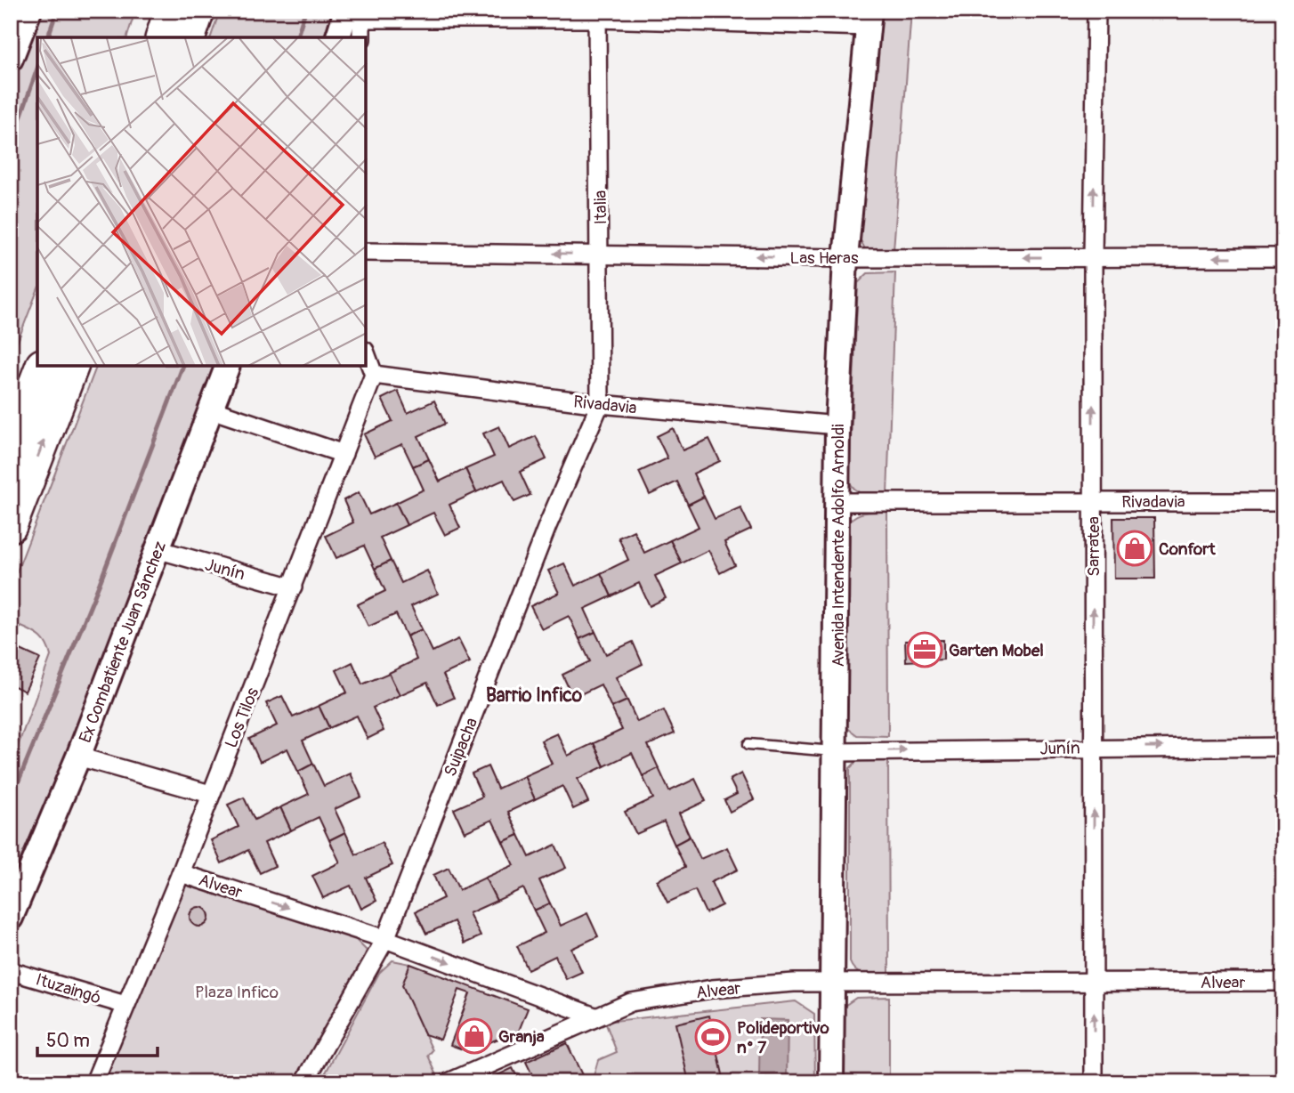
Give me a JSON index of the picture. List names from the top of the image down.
{
  "streets": {
    "main road": ["Avenida Intendente Adolfo Arnoldi", "Ex Combatiente Juan Sánchez"],
    "street": [
      "Italia",
      "Las Heras",
      "Rivadavia",
      "Sarratea",
      "Junín",
      "Los Tilos",
      "Suipacha",
      "Alvear",
      "Ituzaingó"
    ]
  },
  "crossings": [
    ["Italia", "Las Heras"],
    ["Italia", "Rivadavia"],
    ["Italia", "Suipacha"],
    ["Las Heras", "Avenida Intendente Adolfo Arnoldi"],
    ["Las Heras", "Sarratea"],
    ["Rivadavia", "Avenida Intendente Adolfo Arnoldi"],
    ["Rivadavia", "Sarratea"],
    ["Rivadavia", "Los Tilos"],
    ["Rivadavia", "Suipacha"],
    ["Avenida Intendente Adolfo Arnoldi", "Junín"],
    ["Avenida Intendente Adolfo Arnoldi", "Alvear"],
    ["Sarratea", "Junín"],
    ["Sarratea", "Alvear"],
    ["Junín", "Ex Combatiente Juan Sánchez"],
    ["Junín", "Los Tilos"],
    ["Los Tilos", "Alvear"],
    ["Los Tilos", "Ituzaingó"],
    ["Suipacha", "Alvear"]
  ],
  "one_way": [
    "Las Heras",
    "Sarratea",
    "Junín",
    "Alvear"
  ],
  "districts": ["Barrio Infico"],
  "parks": ["Plaza Infico"],
  "places": {
    "shop": ["Confort", "Granja"],
    "office": ["Garten Mobel"],
    "sports": ["Polideportivo n° 7"]
  },
  "scale_bar": "50 m"
}
